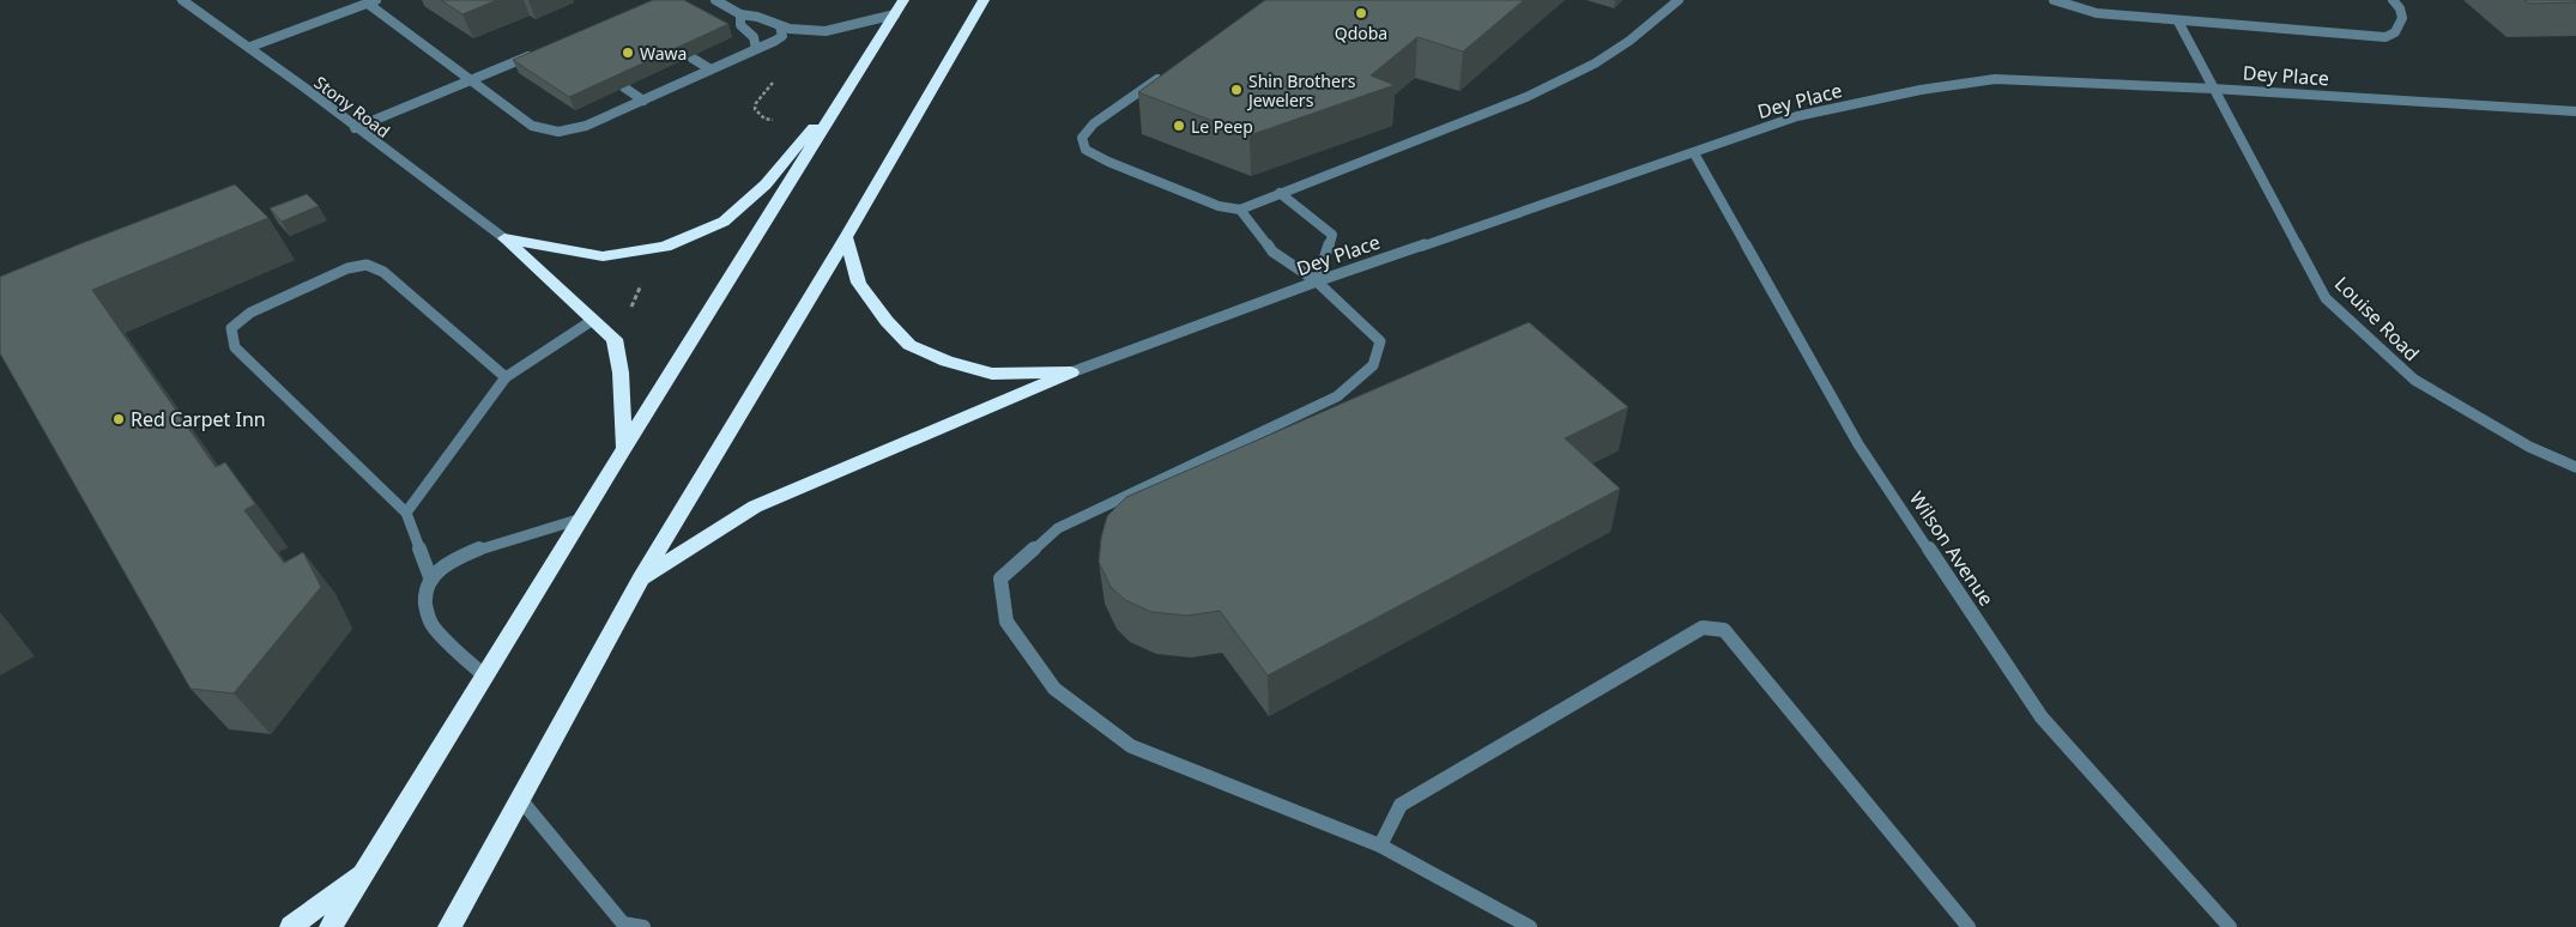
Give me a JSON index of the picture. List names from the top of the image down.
{
  "streets": {
    "street": [
      "Dey Place",
      "Stony Road",
      "Louise Road",
      "Wilson Avenue"
    ]
  },
  "crossings": [
    ["Dey Place", "Louise Road"],
    ["Dey Place", "Wilson Avenue"]
  ],
  "places": [
    "Qdoba",
    "Wawa",
    "Shin Brothers Jewelers",
    "Le Peep",
    "Red Carpet Inn"
  ]
}
